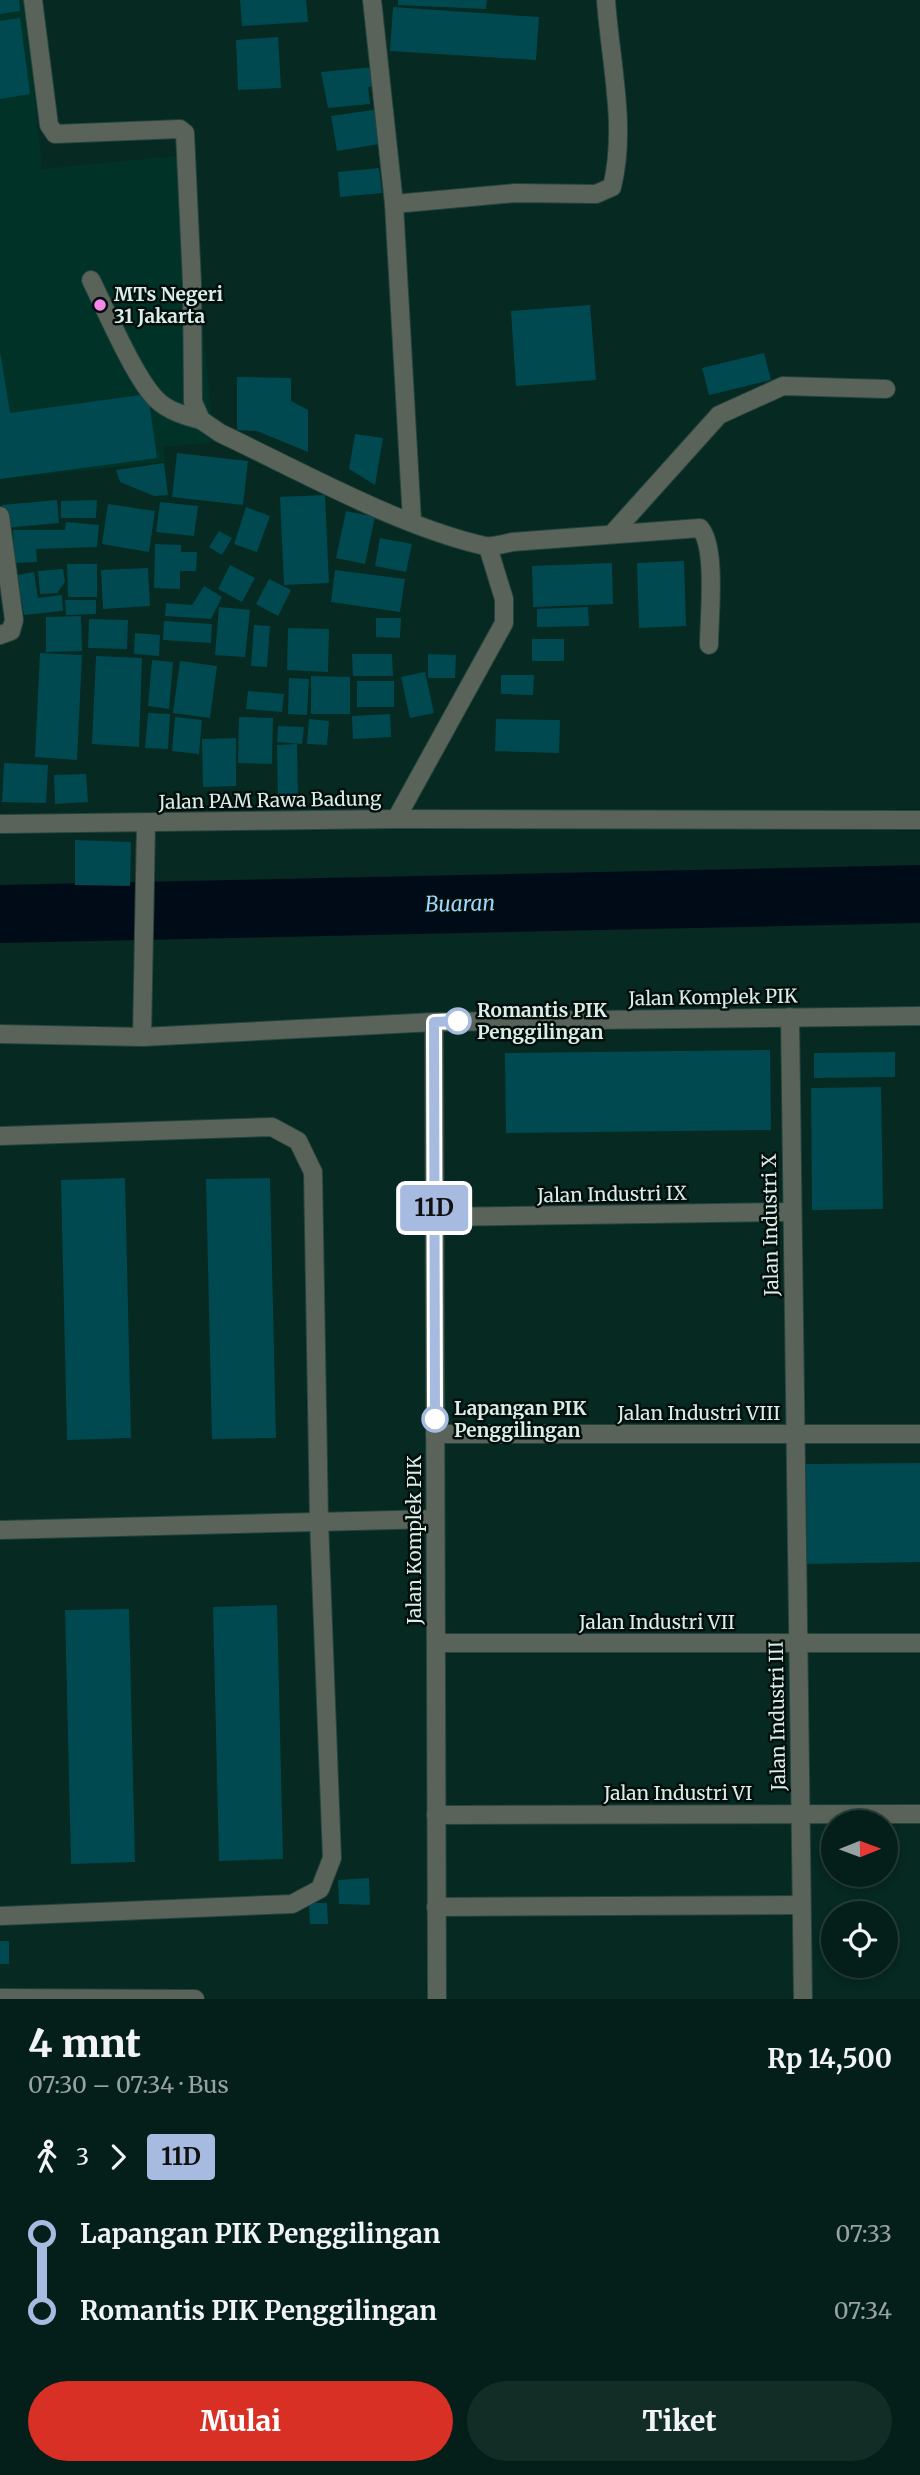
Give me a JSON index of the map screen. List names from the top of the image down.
{
  "streets": {
    "street": [
      "Jalan PAM Rawa Badung",
      "Jalan Komplek PIK",
      "Jalan Industri IX",
      "Jalan Industri X",
      "Jalan Industri VIII",
      "Jalan Industri VII",
      "Jalan Industri III",
      "Jalan Industri VI"
    ]
  },
  "crossings": [
    ["Jalan Komplek PIK", "Jalan Industri IX"],
    ["Jalan Komplek PIK", "Jalan Industri X"],
    ["Jalan Komplek PIK", "Jalan Industri VIII"],
    ["Jalan Komplek PIK", "Jalan Industri VII"],
    ["Jalan Komplek PIK", "Jalan Industri VI"],
    ["Jalan Industri IX", "Jalan Industri X"],
    ["Jalan Industri X", "Jalan Industri VIII"],
    ["Jalan Industri X", "Jalan Industri III"],
    ["Jalan Industri VIII", "Jalan Industri III"],
    ["Jalan Industri VII", "Jalan Industri III"],
    ["Jalan Industri III", "Jalan Industri VI"]
  ],
  "water": ["Buaran"],
  "places": ["MTs Negeri 31 Jakarta", "Romantis PIK Penggilingan", "Lapangan PIK Penggilingan"],
  "lines": ["bus line 11D"],
  "north": "right",
  "page": {
    "on_map": "11D",
    "heading": ["4 mnt", "07:30 – 07:34 · Bus", "Rp 14,500"],
    "legs": ["3", "11D"],
    "list": [
      {
        "name": "Lapangan PIK Penggilingan",
        "value": "07:33"
      },
      {
        "name": "Romantis PIK Penggilingan",
        "value": "07:34"
      }
    ],
    "buttons": ["Mulai", "Tiket"]
  }
}
